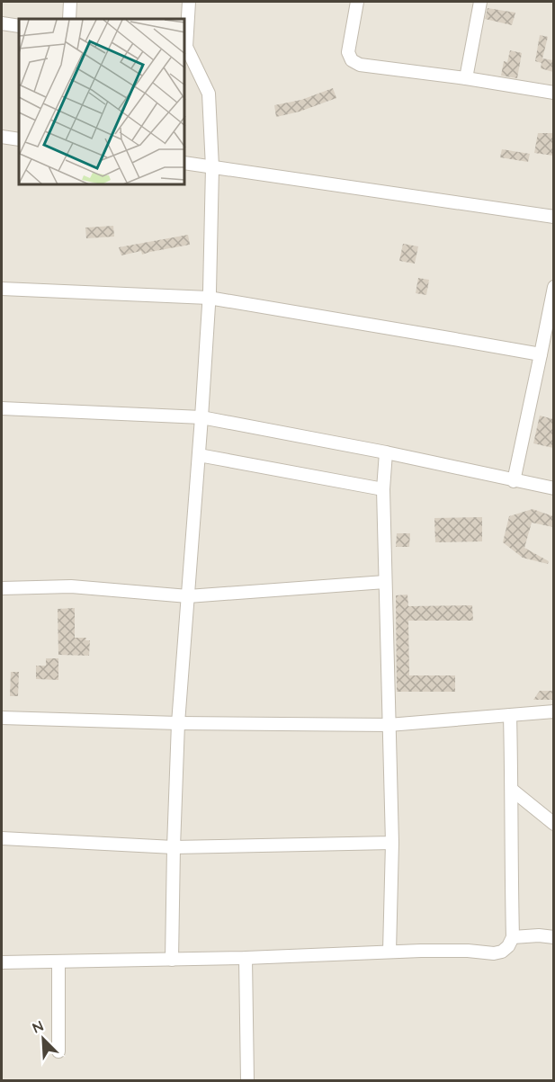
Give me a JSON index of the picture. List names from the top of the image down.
{
  "north": "top left"
}
